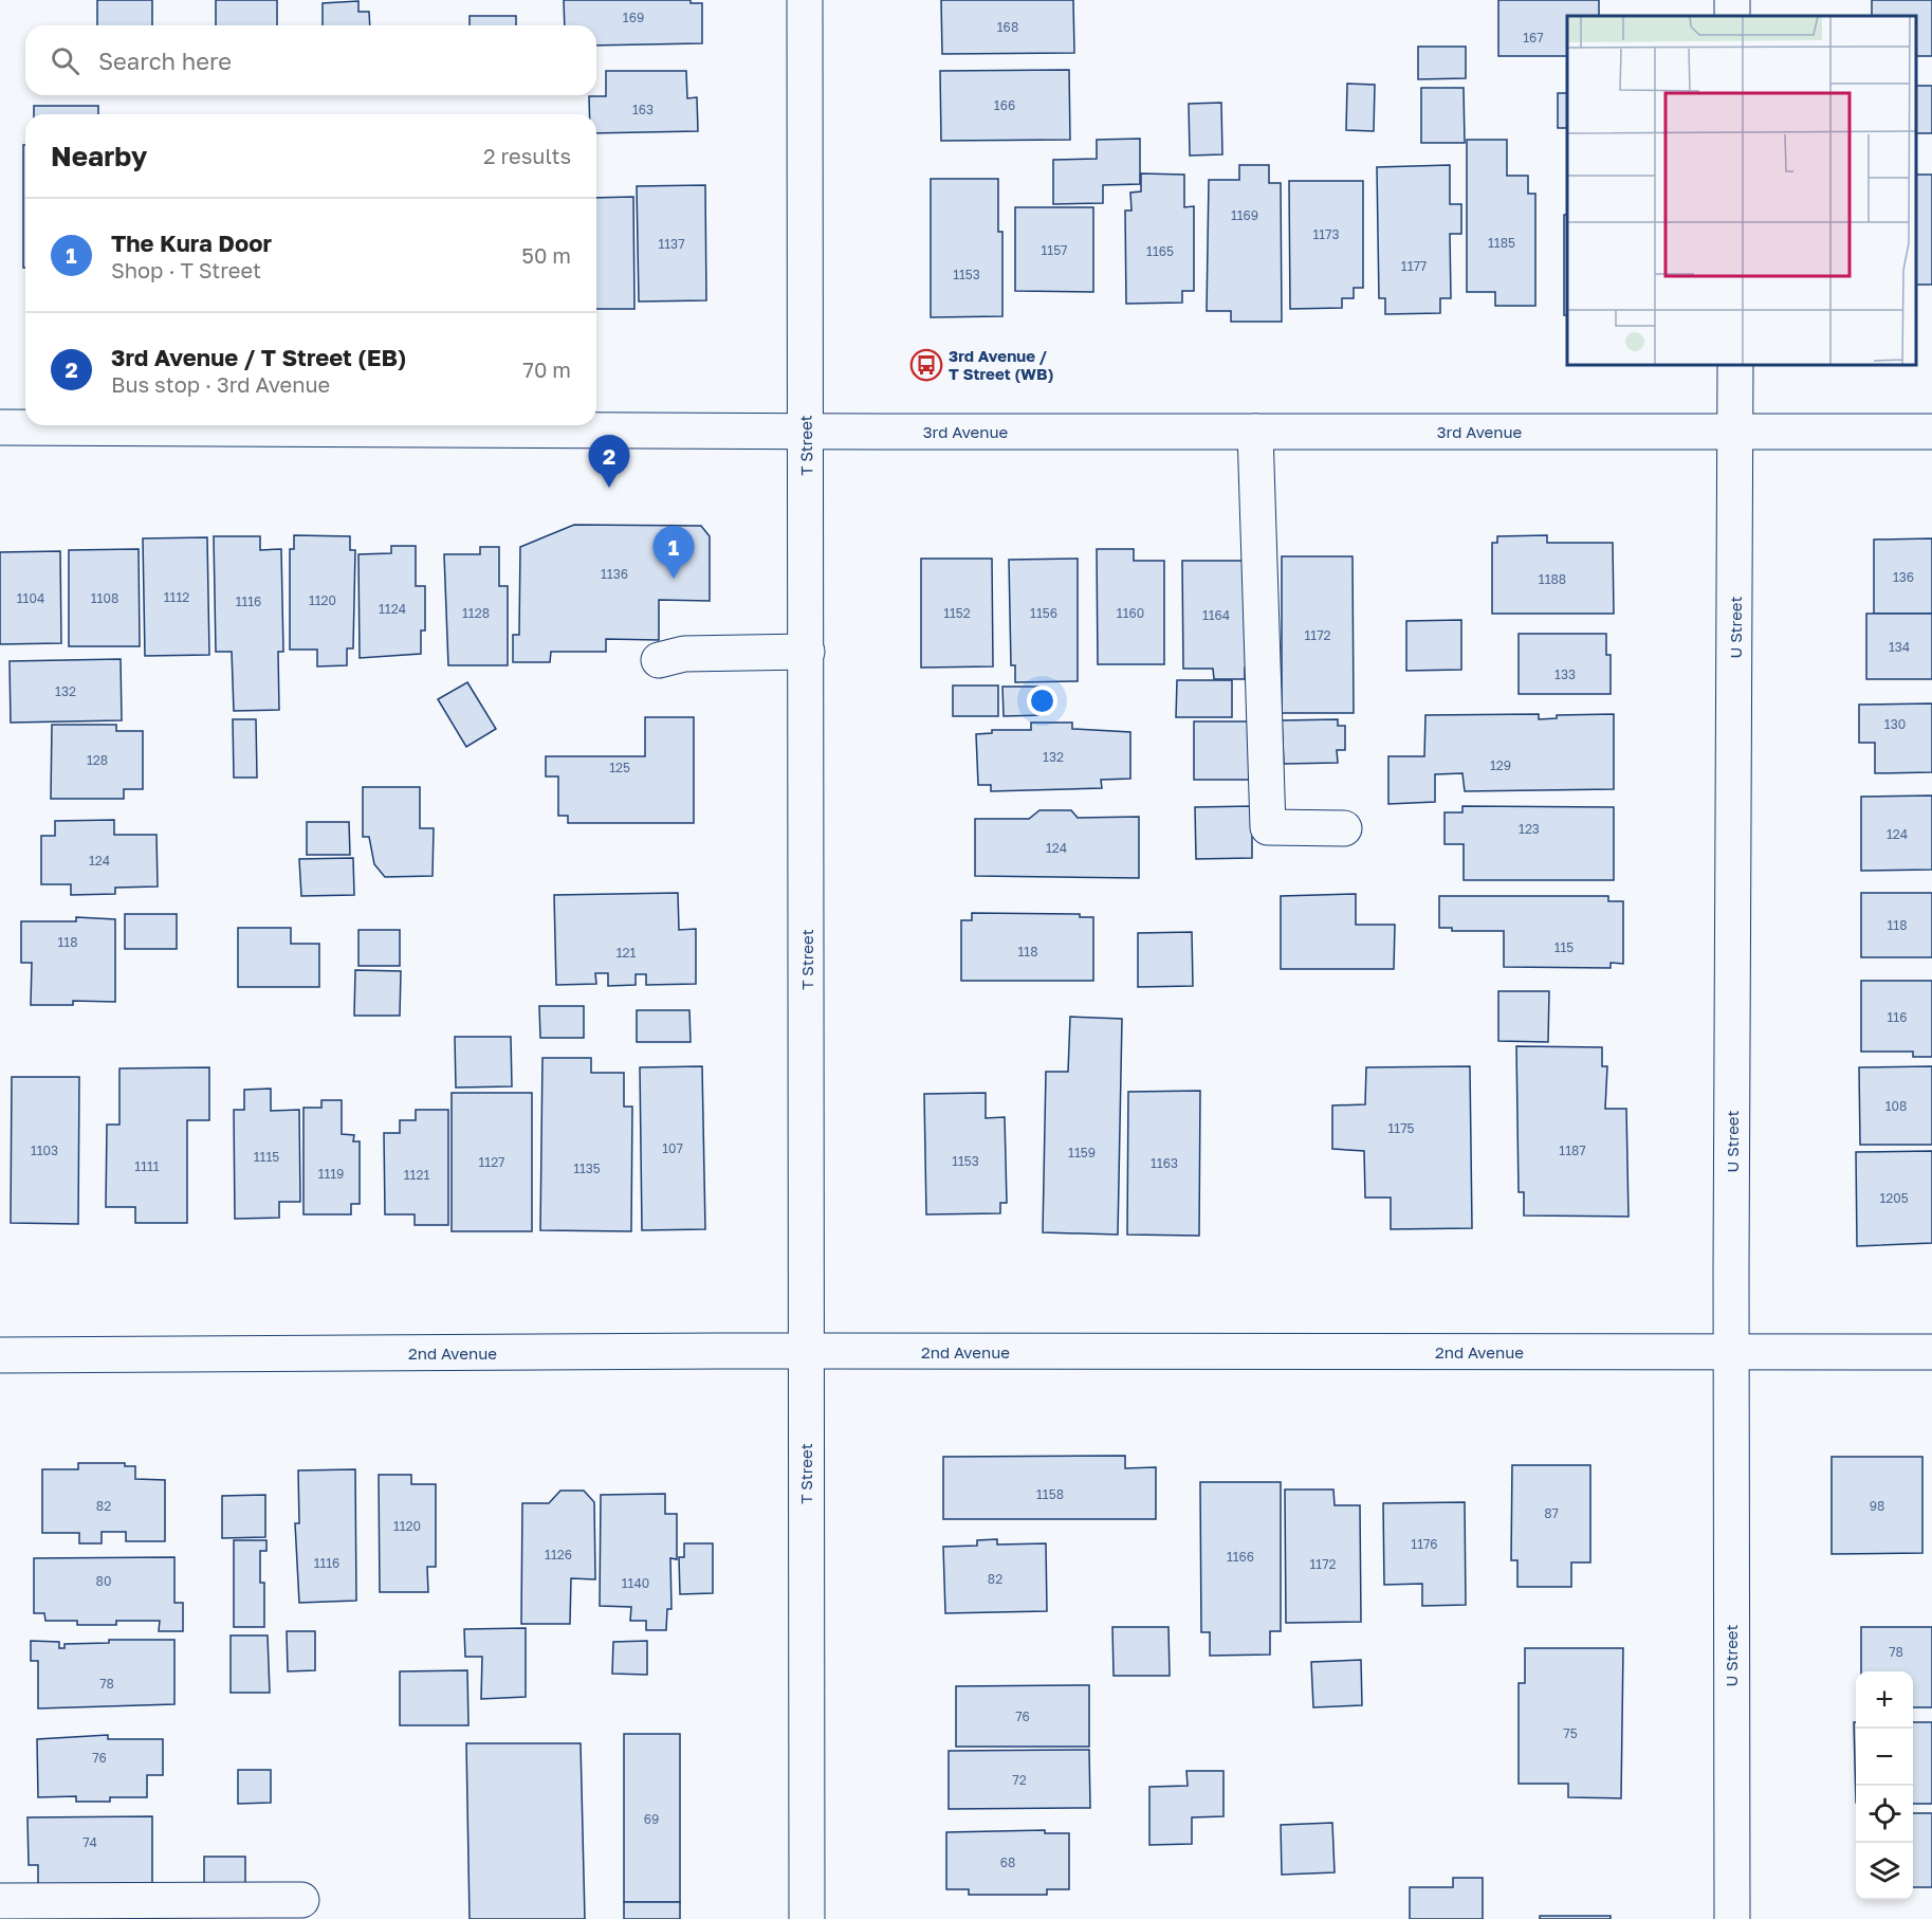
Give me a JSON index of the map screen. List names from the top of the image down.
{
  "streets": {
    "street": [
      "3rd Avenue",
      "T Street",
      "U Street",
      "2nd Avenue"
    ]
  },
  "crossings": [
    ["3rd Avenue", "T Street"],
    ["3rd Avenue", "U Street"],
    ["T Street", "2nd Avenue"],
    ["U Street", "2nd Avenue"]
  ],
  "places": {
    "bus stop": ["3rd Avenue / T Street (WB)"]
  },
  "house_numbers": [
    "169",
    "168",
    "167",
    "166",
    "163",
    "1169",
    "1173",
    "1185",
    "1137",
    "1157",
    "1165",
    "1177",
    "1153",
    "1136",
    "136",
    "1188",
    "1112",
    "1104",
    "1108",
    "1120",
    "1116",
    "1124",
    "1128",
    "1152",
    "1156",
    "1160",
    "1164",
    "1172",
    "134",
    "133",
    "132",
    "130",
    "132",
    "128",
    "129",
    "125",
    "123",
    "124",
    "124",
    "124",
    "118",
    "118",
    "115",
    "118",
    "121",
    "116",
    "108",
    "1175",
    "107",
    "1103",
    "1187",
    "1159",
    "1115",
    "1153",
    "1127",
    "1163",
    "1111",
    "1135",
    "1119",
    "1121",
    "1205",
    "1158",
    "82",
    "98",
    "87",
    "1120",
    "1176",
    "1126",
    "1166",
    "1116",
    "1172",
    "82",
    "80",
    "1140",
    "78",
    "78",
    "76",
    "75",
    "76",
    "72",
    "69",
    "74",
    "68"
  ],
  "page": {
    "search": "Search here",
    "heading": ["Nearby", "2 results"],
    "list": [
      {
        "mark": "1",
        "name": "The Kura Door",
        "note": "Shop · T Street",
        "value": "50 m"
      },
      {
        "mark": "2",
        "name": "3rd Avenue / T Street (EB)",
        "note": "Bus stop · 3rd Avenue",
        "value": "70 m"
      }
    ],
    "pins": ["2", "1"],
    "map_buttons": ["+", "−"]
  }
}
